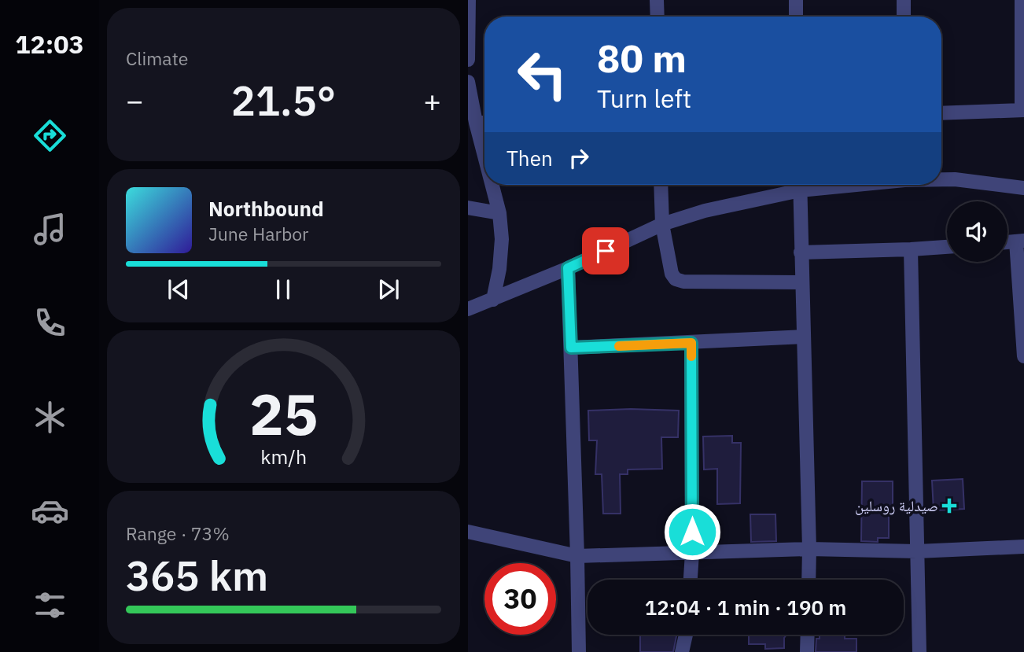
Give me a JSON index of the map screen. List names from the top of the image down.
{
  "places": {
    "health": ["صيدلية روسلين"]
  },
  "page": {
    "tabs": "12:03",
    "tile": [
      "Climate",
      ["Range · 73%", "365 km"]
    ],
    "turn": ["80 m", "Turn left"],
    "heat": ["−", "21.5°", "+"],
    "then": "Then",
    "song": ["Northbound", "June Harbor"],
    "limit": "30",
    "trip": "12:04 · 1 min · 190 m",
    "gauge": ["25", "km/h"]
  }
}
